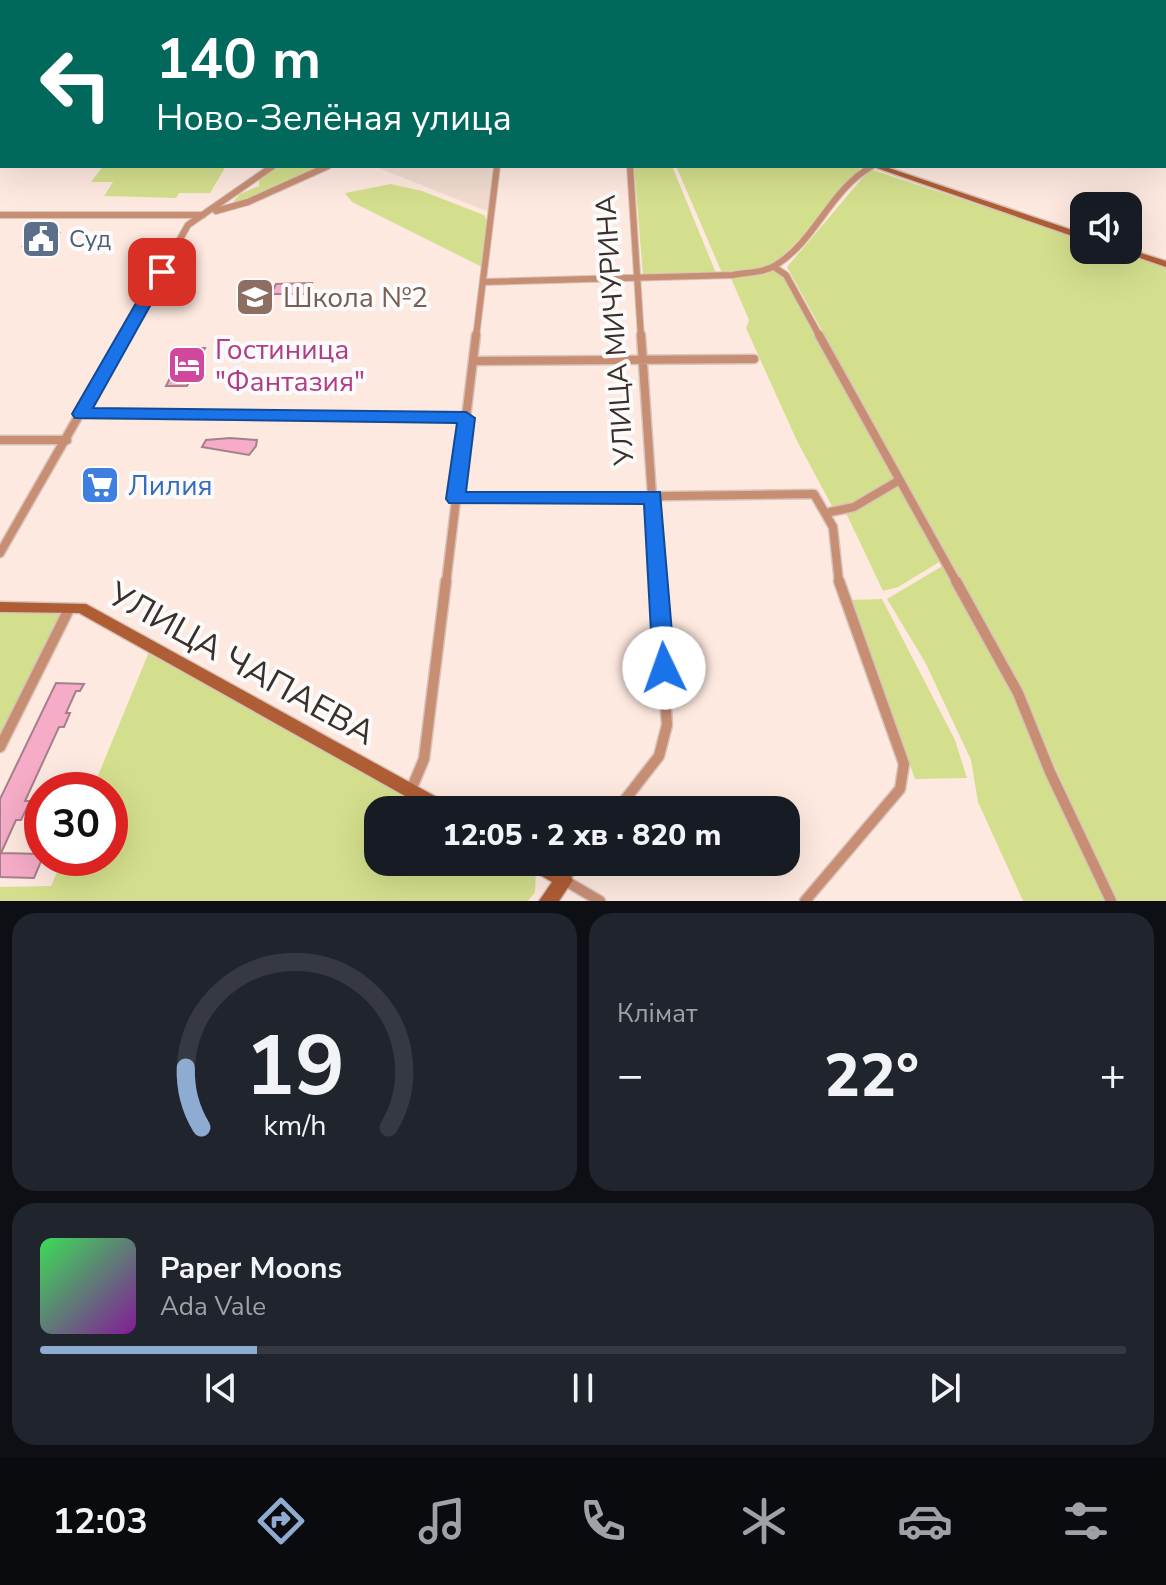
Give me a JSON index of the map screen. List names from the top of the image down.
{
  "streets": {
    "main road": ["УЛИЦА ЧАПАЕВА"],
    "street": ["УЛИЦА МИЧУРИНА"]
  },
  "places": {
    "public building": ["Суд"],
    "school or university": ["Школа №2"],
    "hotel": ["Гостиница \"Фантазия\""],
    "supermarket": ["Лилия"]
  },
  "page": {
    "turn": ["140 m", "Ново-Зелёная улица"],
    "limit": "30",
    "trip": "12:05 · 2 хв · 820 m",
    "tile": "Клімат",
    "heat": ["−", "22°", "+"],
    "song": ["Paper Moons", "Ada Vale"],
    "tabs": "12:03",
    "gauge": ["19", "km/h"]
  }
}
